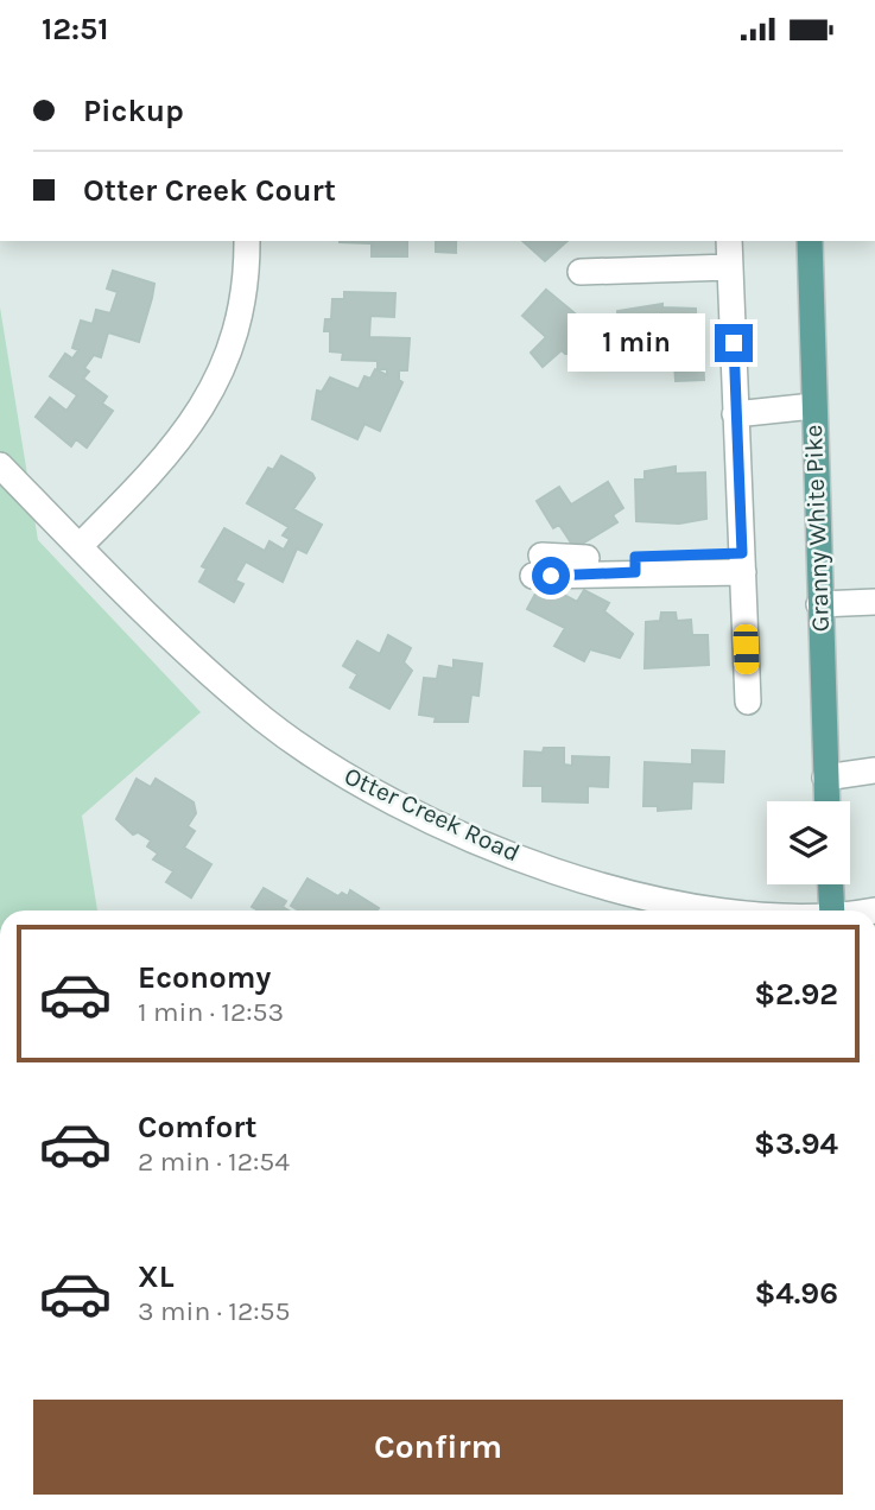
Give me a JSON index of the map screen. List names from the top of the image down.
{
  "streets": {
    "main road": ["Granny White Pike"],
    "street": ["Otter Creek Road"]
  },
  "page": {
    "status": "12:51",
    "banner": ["Pickup", "Otter Creek Court"],
    "bubble": "1 min",
    "list": [
      {
        "name": "Economy",
        "note": "1 min · 12:53",
        "value": "$2.92"
      },
      {
        "name": "Comfort",
        "note": "2 min · 12:54",
        "value": "$3.94"
      },
      {
        "name": "XL",
        "note": "3 min · 12:55",
        "value": "$4.96"
      }
    ],
    "buttons": "Confirm"
  }
}
